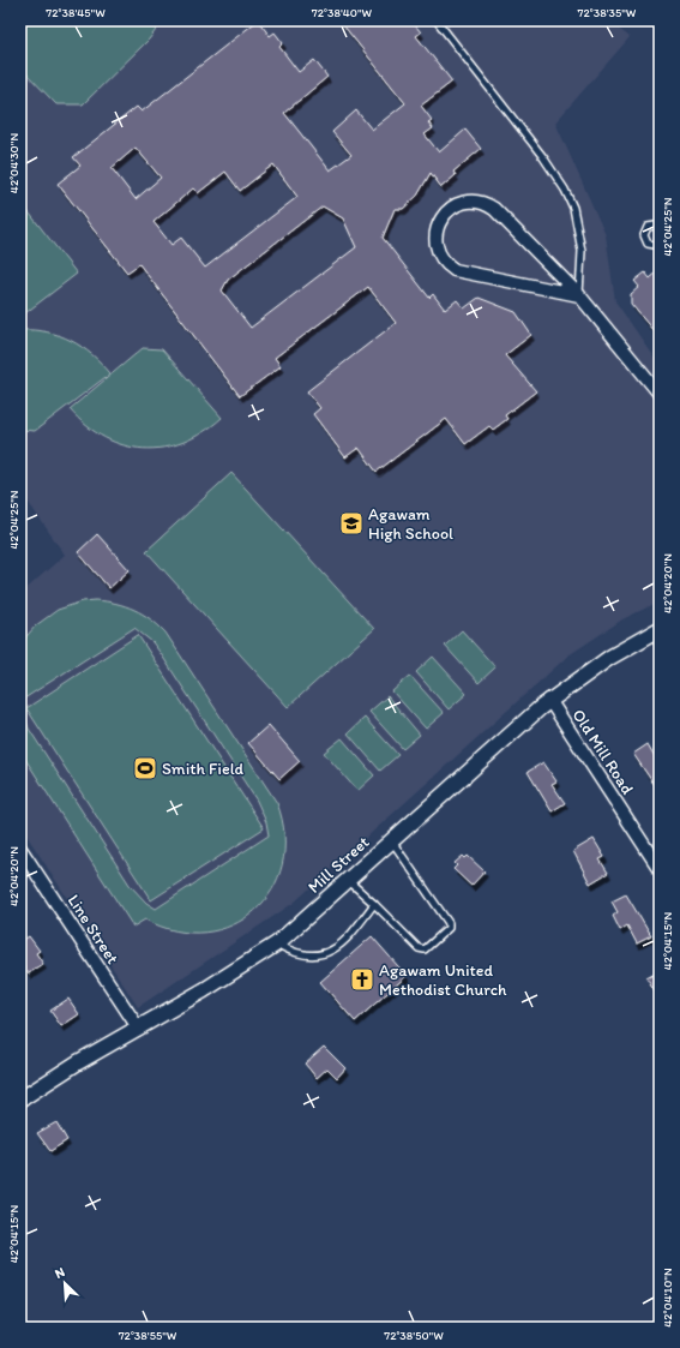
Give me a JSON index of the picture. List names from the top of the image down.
{
  "streets": {
    "street": ["Old Mill Road", "Mill Street", "Line Street"]
  },
  "crossings": [
    ["Old Mill Road", "Mill Street"],
    ["Mill Street", "Line Street"]
  ],
  "places": {
    "school or university": ["Agawam High School"],
    "sports": ["Smith Field"],
    "church": ["Agawam United Methodist Church"]
  },
  "north": "top left",
  "coordinates": [
    "72°38'45\"W",
    "72°38'40\"W",
    "72°38'35\"W",
    "42°04'30\"N",
    "42°04'25\"N",
    "42°04'20\"N",
    "42°04'15\"N",
    "42°04'10\"N",
    "72°38'55\"W",
    "72°38'50\"W"
  ]
}
